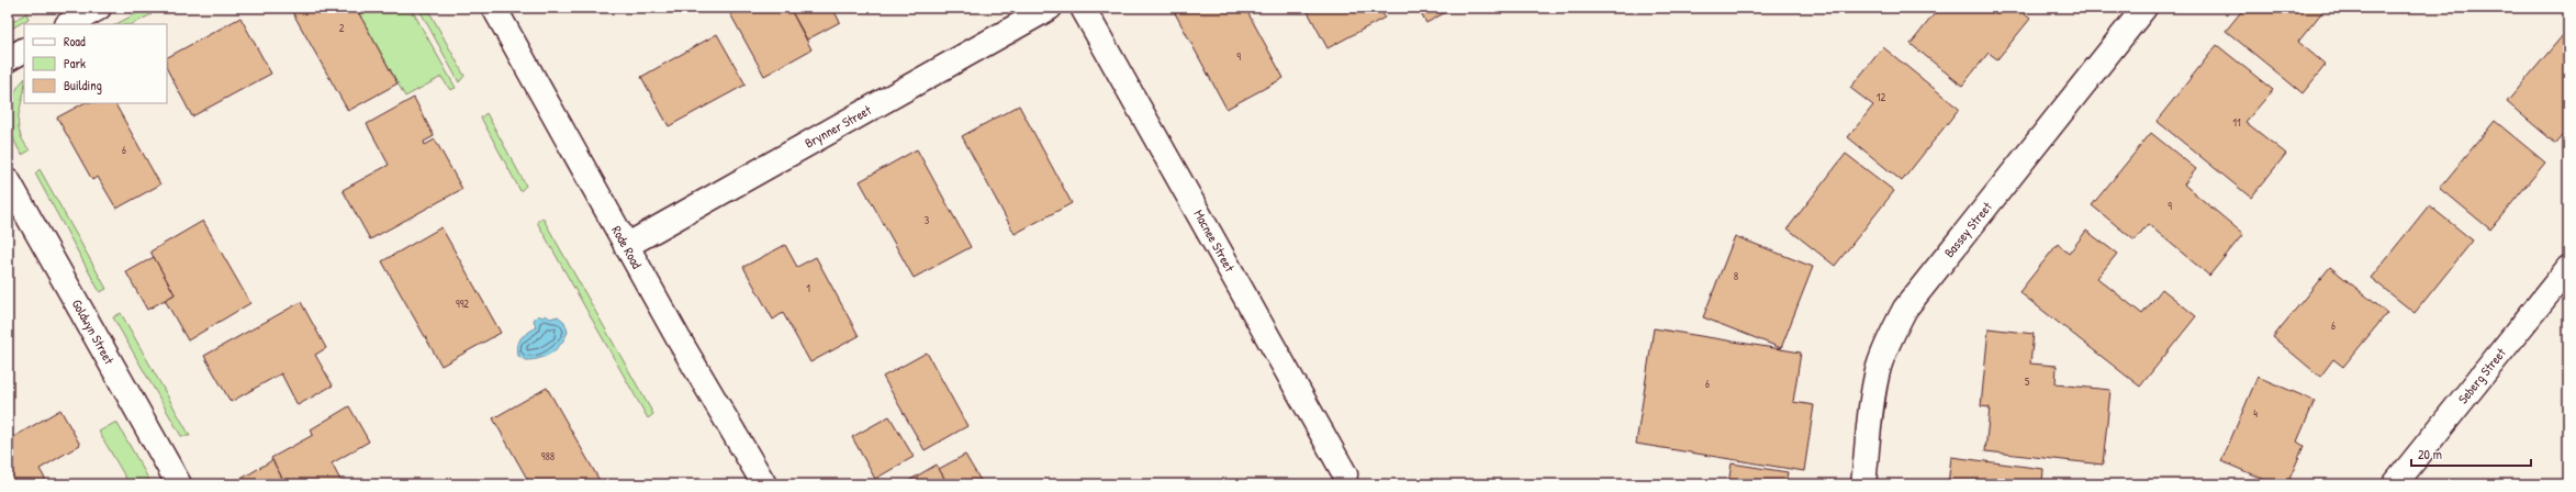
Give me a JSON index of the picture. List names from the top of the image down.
{
  "streets": {
    "street": [
      "Brynner Street",
      "Bassey Street",
      "Macnee Street",
      "Rode Road",
      "Goldwyn Street",
      "Seberg Street"
    ]
  },
  "crossings": [
    ["Brynner Street", "Rode Road"]
  ],
  "house_numbers": [
    "2",
    "9",
    "12",
    "11",
    "6",
    "9",
    "3",
    "8",
    "1",
    "992",
    "6",
    "5",
    "6",
    "4",
    "988"
  ],
  "legend": ["Road", "Park", "Building"],
  "scale_bar": "20 m"
}
